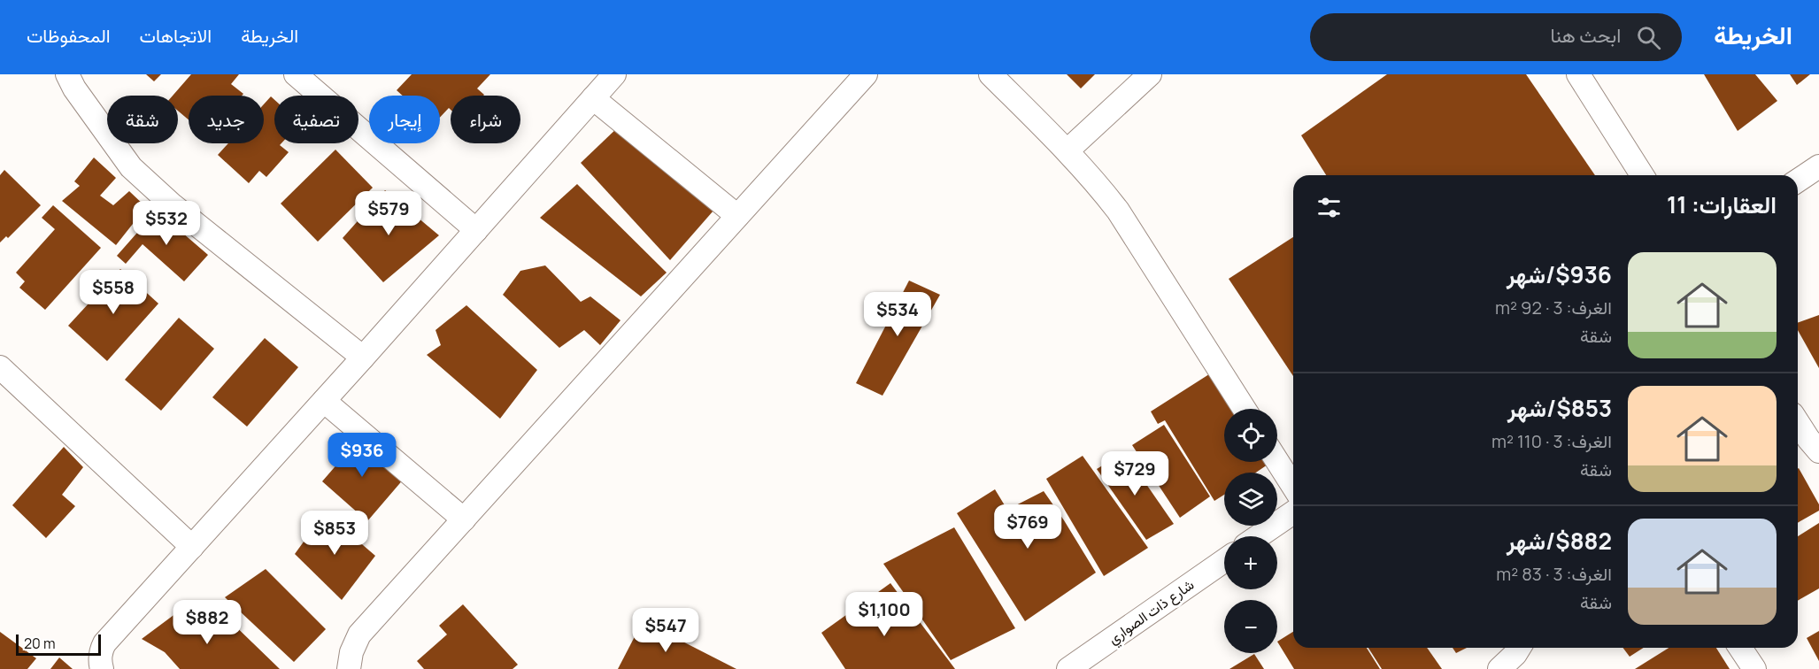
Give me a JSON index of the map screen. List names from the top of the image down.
{
  "streets": {
    "street": ["شارع ذات الصواري"]
  },
  "scale_bar": "20 m",
  "page": {
    "header": "الخريطة",
    "search": "ابحث هنا",
    "nav": ["الخريطة", "الاتجاهات", "المحفوظات"],
    "chip": [
      "شراء",
      "إيجار",
      "تصفية",
      "جديد",
      "شقة"
    ],
    "heading": "العقارات: 11",
    "price": [
      "$579",
      "$532",
      "$558",
      "$534",
      "$936",
      "$729",
      "$769",
      "$853",
      "$1,100",
      "$882",
      "$547"
    ],
    "list": [
      {
        "name": "$936/شهر",
        "note": "الغرف: 3 · 92 m² · شقة"
      },
      {
        "name": "$853/شهر",
        "note": "الغرف: 3 · 110 m² · شقة"
      },
      {
        "name": "$882/شهر",
        "note": "الغرف: 3 · 83 m² · شقة"
      }
    ],
    "map_buttons": ["+", "−"],
    "scale": "20 m"
  }
}
